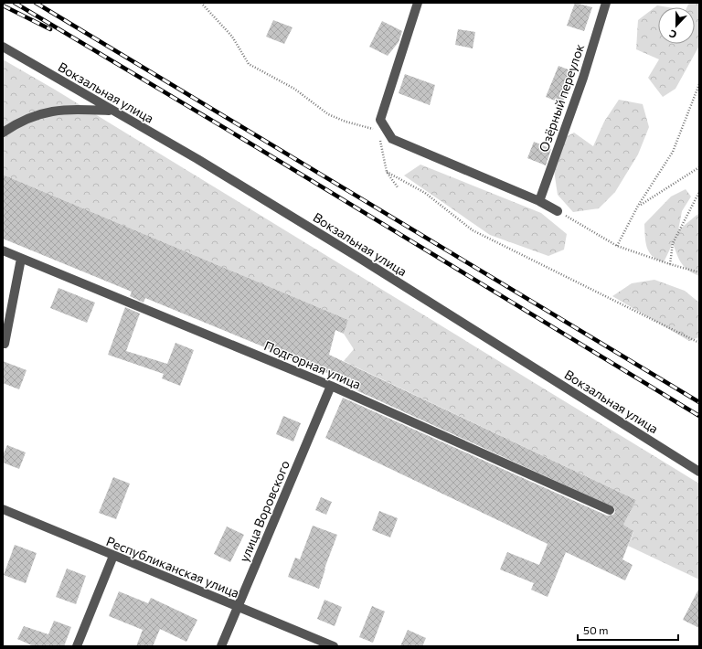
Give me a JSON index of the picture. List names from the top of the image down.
{
  "streets": {
    "street": [
      "Вокзальная улица",
      "Озёрный переулок",
      "Подгорная улица",
      "улица Воровского",
      "Республиканская улица"
    ]
  },
  "crossings": [
    ["Подгорная улица", "улица Воровского"],
    ["улица Воровского", "Республиканская улица"]
  ],
  "scale_bar": "50 m",
  "north": "bottom"
}
